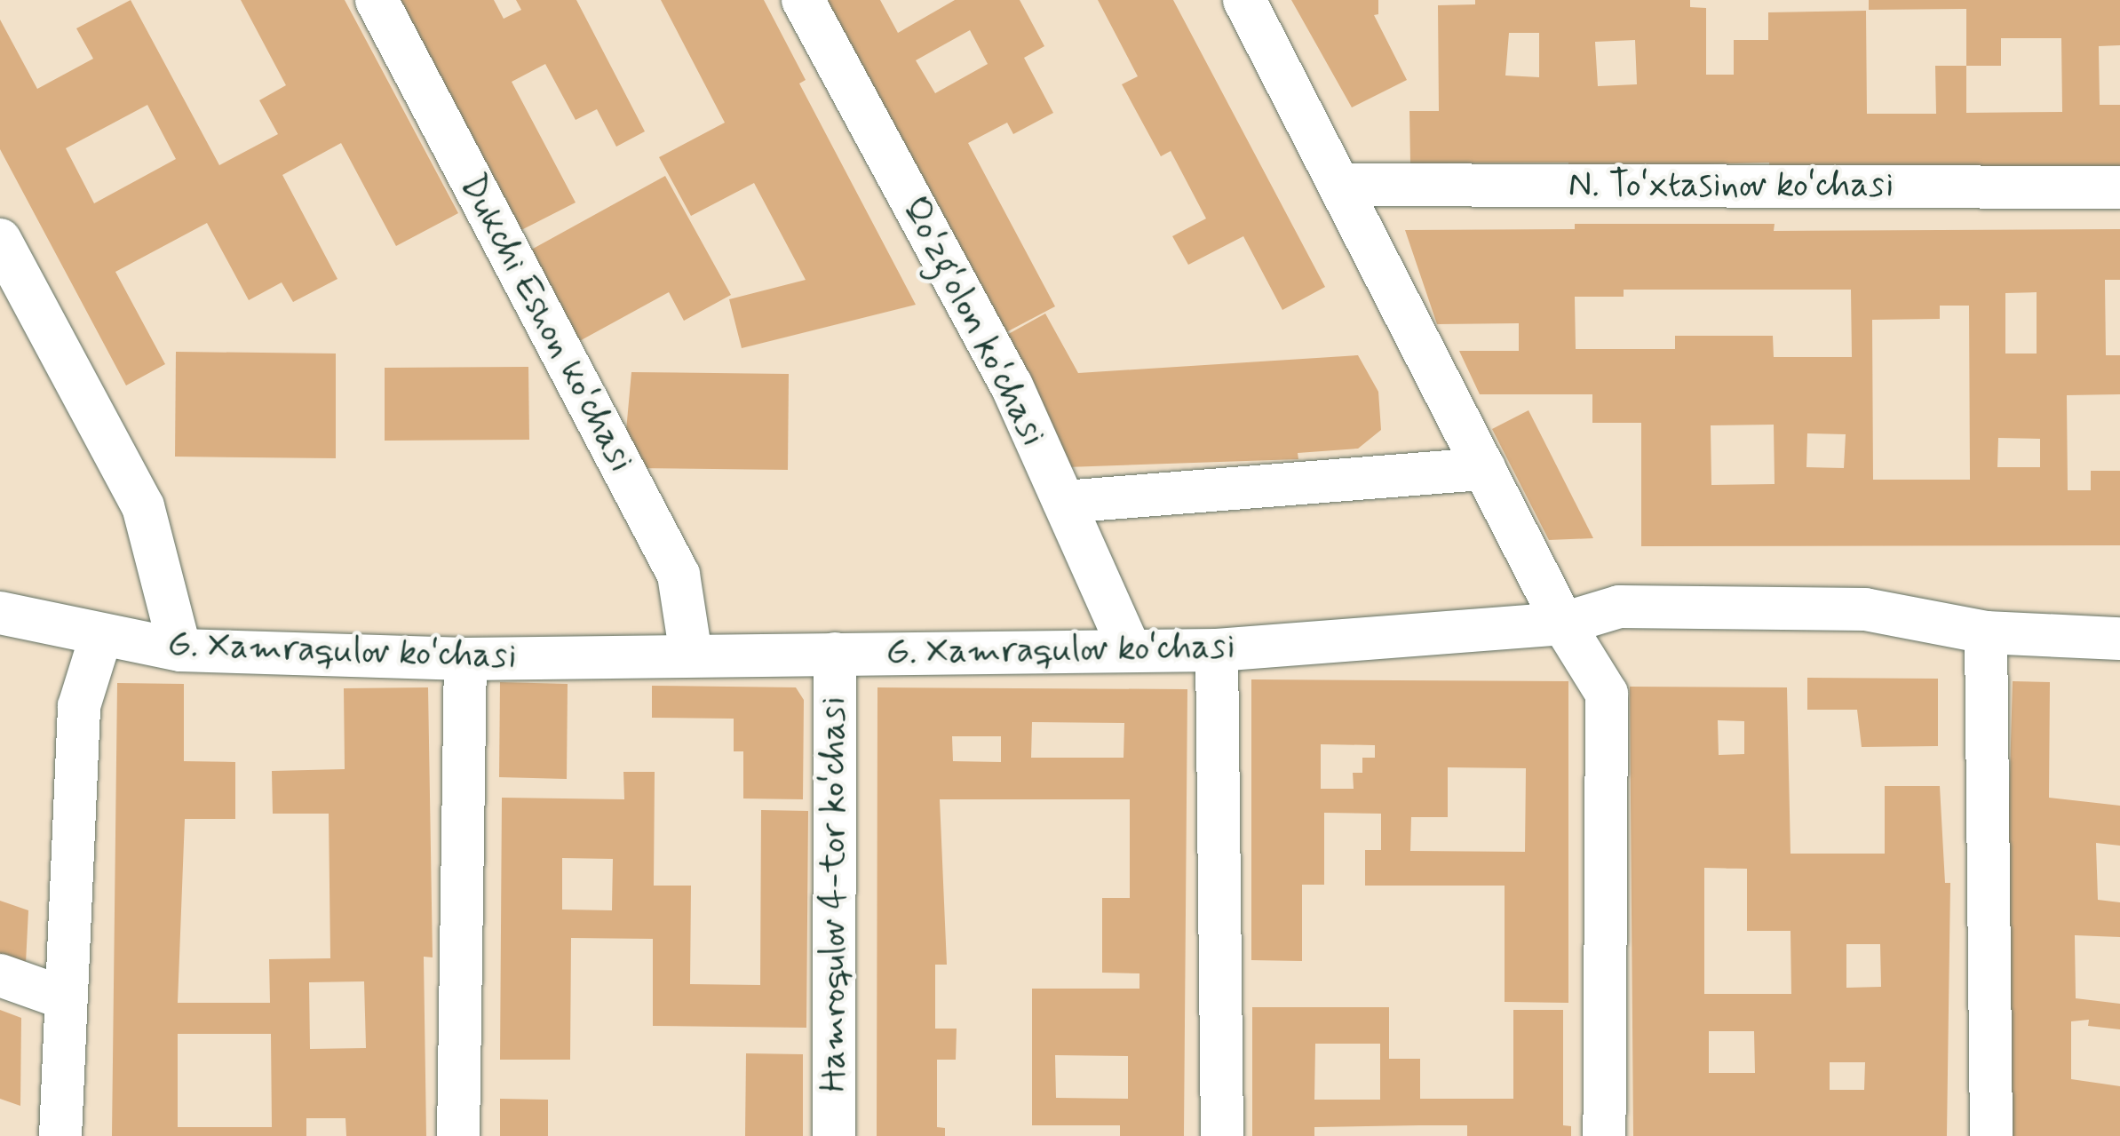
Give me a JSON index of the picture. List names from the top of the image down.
{
  "streets": {
    "street": [
      "N. Toʻxtasinov koʻchasi",
      "Qoʻzgʻolon koʻchasi",
      "Dukchi Eshon koʻchasi",
      "G. Xamraqulov koʻchasi",
      "Hamroqulov 4-tor koʻchasi"
    ]
  },
  "crossings": [
    ["Qoʻzgʻolon koʻchasi", "G. Xamraqulov koʻchasi"],
    ["Dukchi Eshon koʻchasi", "G. Xamraqulov koʻchasi"],
    ["G. Xamraqulov koʻchasi", "Hamroqulov 4-tor koʻchasi"]
  ]
}
